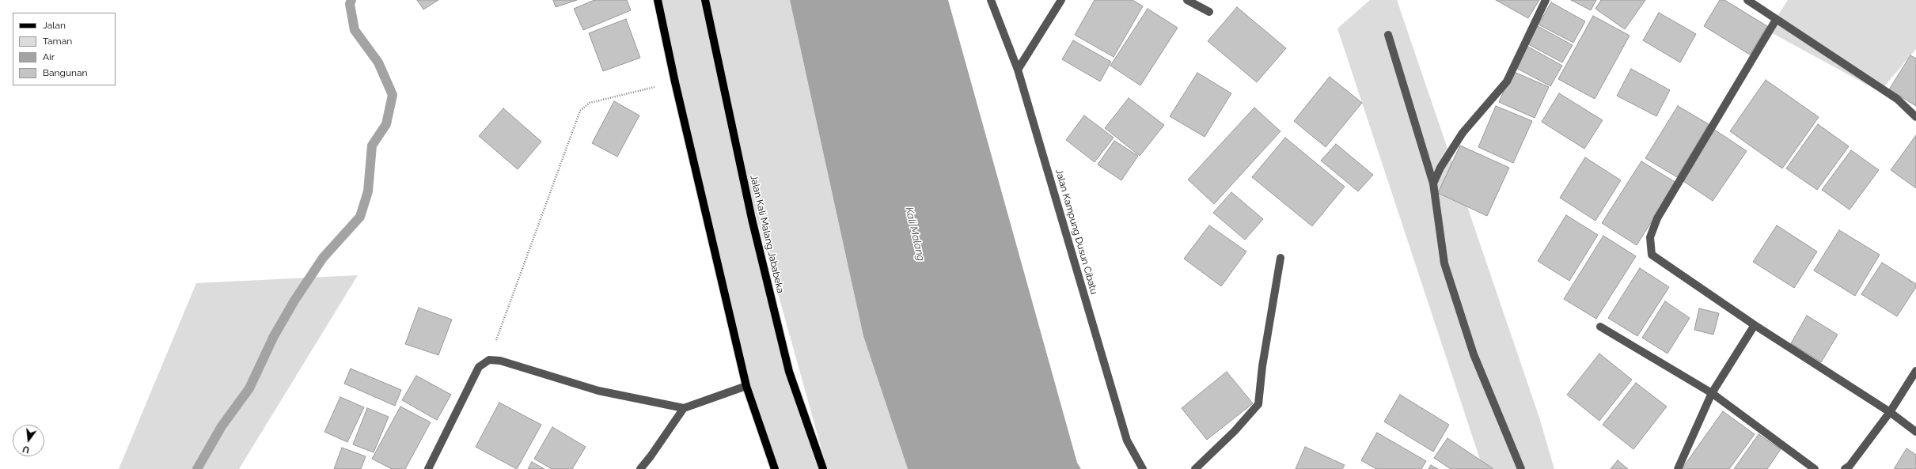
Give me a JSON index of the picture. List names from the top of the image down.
{
  "streets": {
    "main road": ["Jalan Kali Malang Jababeka"],
    "street": ["Jalan Kampung Dusun Cibatu"]
  },
  "water": ["Kali Malang"],
  "legend": [
    "Jalan",
    "Taman",
    "Air",
    "Bangunan"
  ],
  "north": "bottom"
}
